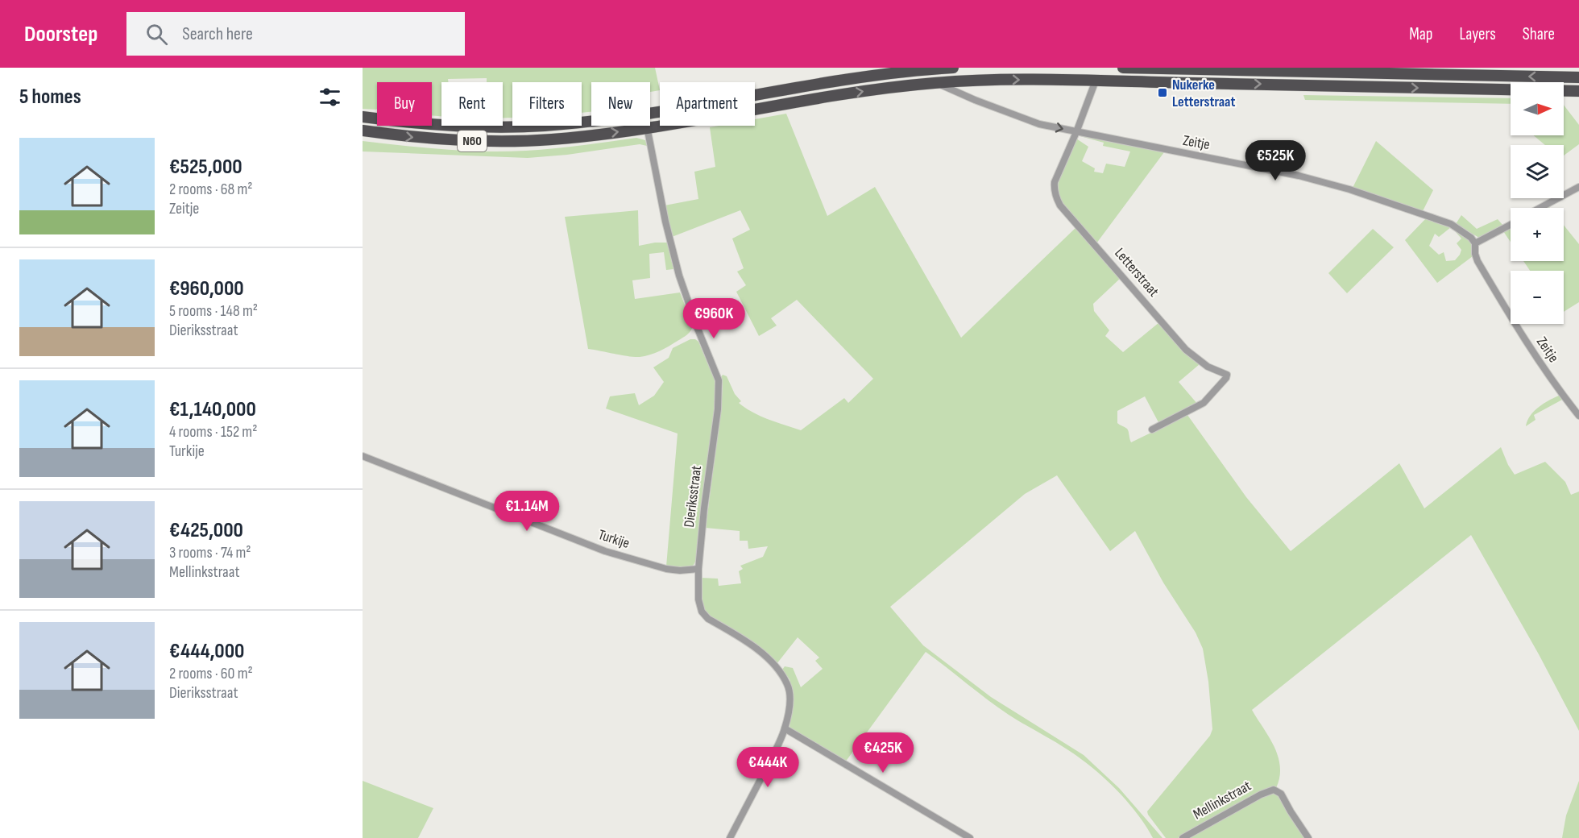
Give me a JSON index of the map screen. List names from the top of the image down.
{
  "streets": {
    "highway": ["N60"],
    "street": [
      "Zeitje",
      "Letterstraat",
      "Dieriksstraat",
      "Turkije",
      "Mellinkstraat"
    ]
  },
  "crossings": [
    ["N60", "Zeitje"],
    ["N60", "Letterstraat"],
    ["N60", "Dieriksstraat"],
    ["Zeitje", "Letterstraat"],
    ["Dieriksstraat", "Turkije"]
  ],
  "places": {
    "transit": ["Nukerke Letterstraat"]
  },
  "north": "right",
  "page": {
    "header": "Doorstep",
    "search": "Search here",
    "nav": ["Map", "Layers", "Share"],
    "heading": "5 homes",
    "map_buttons": ["+", "−"],
    "chip": [
      "Buy",
      "Rent",
      "Filters",
      "New",
      "Apartment"
    ],
    "list": [
      {
        "name": "€525,000",
        "note": "2 rooms · 68 m² · Zeitje"
      },
      {
        "name": "€960,000",
        "note": "5 rooms · 148 m² · Dieriksstraat"
      },
      {
        "name": "€1,140,000",
        "note": "4 rooms · 152 m² · Turkije"
      },
      {
        "name": "€425,000",
        "note": "3 rooms · 74 m² · Mellinkstraat"
      },
      {
        "name": "€444,000",
        "note": "2 rooms · 60 m² · Dieriksstraat"
      }
    ],
    "price": [
      "€525K",
      "€960K",
      "€1.14M",
      "€425K",
      "€444K"
    ]
  }
}
